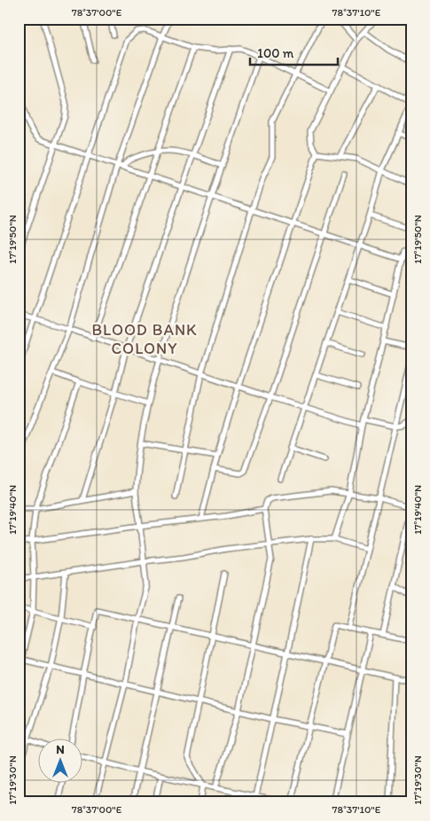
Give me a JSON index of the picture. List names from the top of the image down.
{
  "districts": ["BLOOD BANK COLONY"],
  "scale_bar": "100 m",
  "north": "top",
  "coordinates": [
    "78°37'00\"E",
    "78°37'10\"E",
    "17°19'50\"N",
    "17°19'40\"N",
    "17°19'30\"N"
  ]
}
